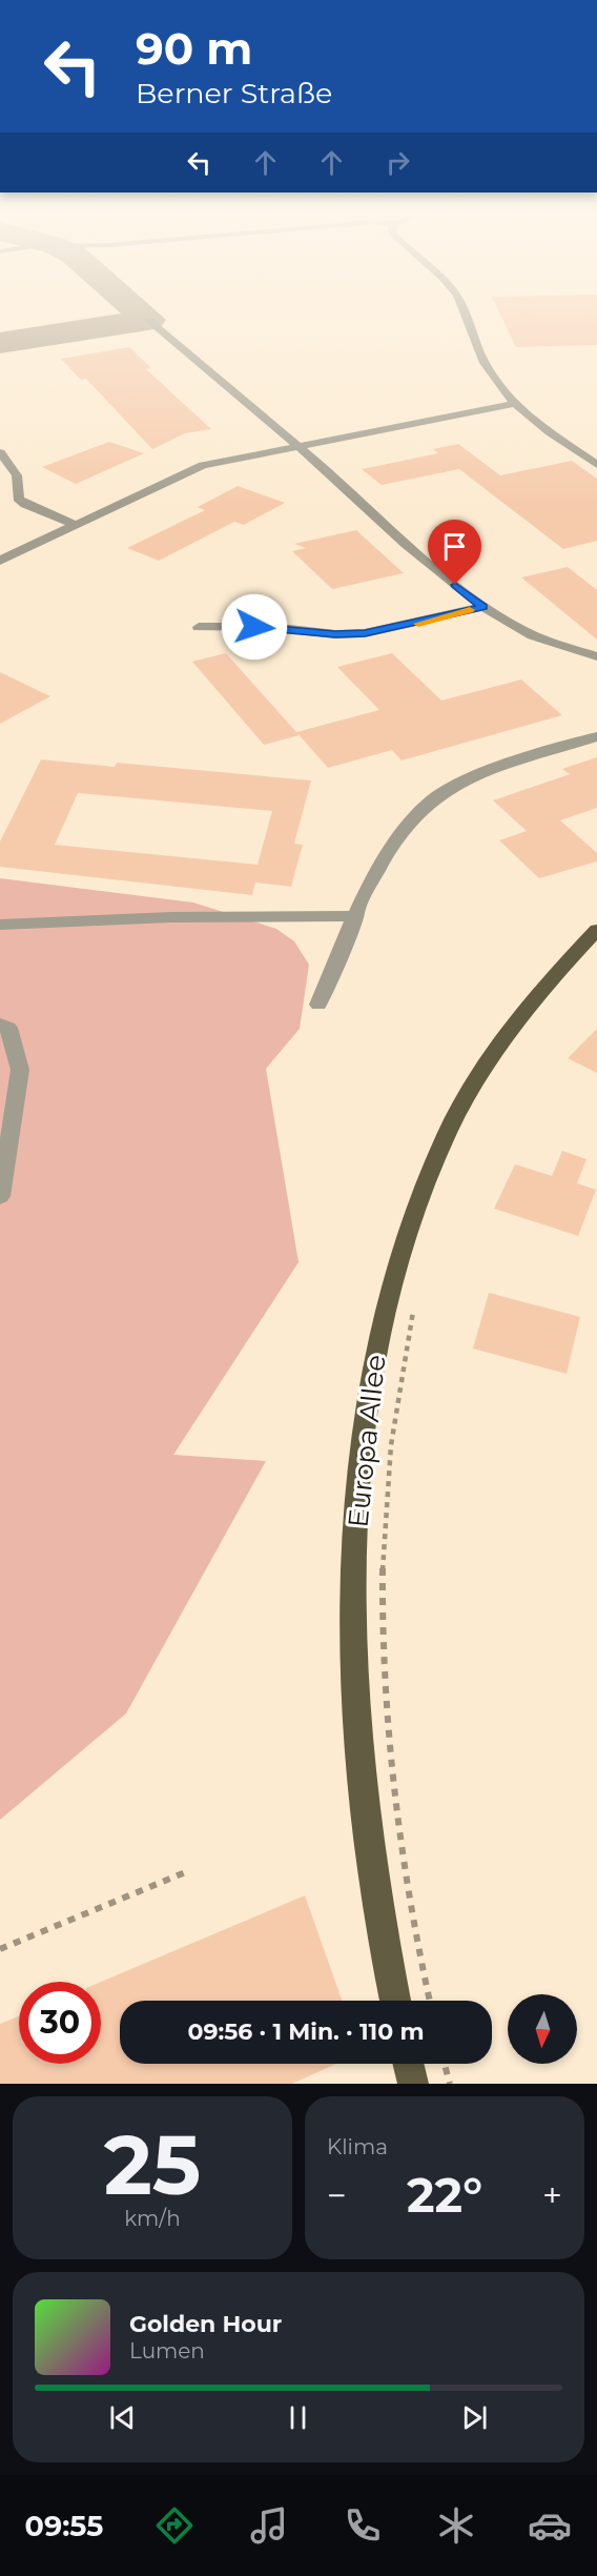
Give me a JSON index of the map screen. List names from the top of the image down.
{
  "streets": {
    "main road": ["Europa Allee"]
  },
  "north": "bottom",
  "page": {
    "turn": ["90 m", "Berner Straße"],
    "limit": "30",
    "trip": "09:56 · 1 Min. · 110 m",
    "tile": [
      ["25", "km/h"],
      "Klima"
    ],
    "heat": ["−", "22°", "+"],
    "song": ["Golden Hour", "Lumen"],
    "tabs": "09:55"
  }
}
